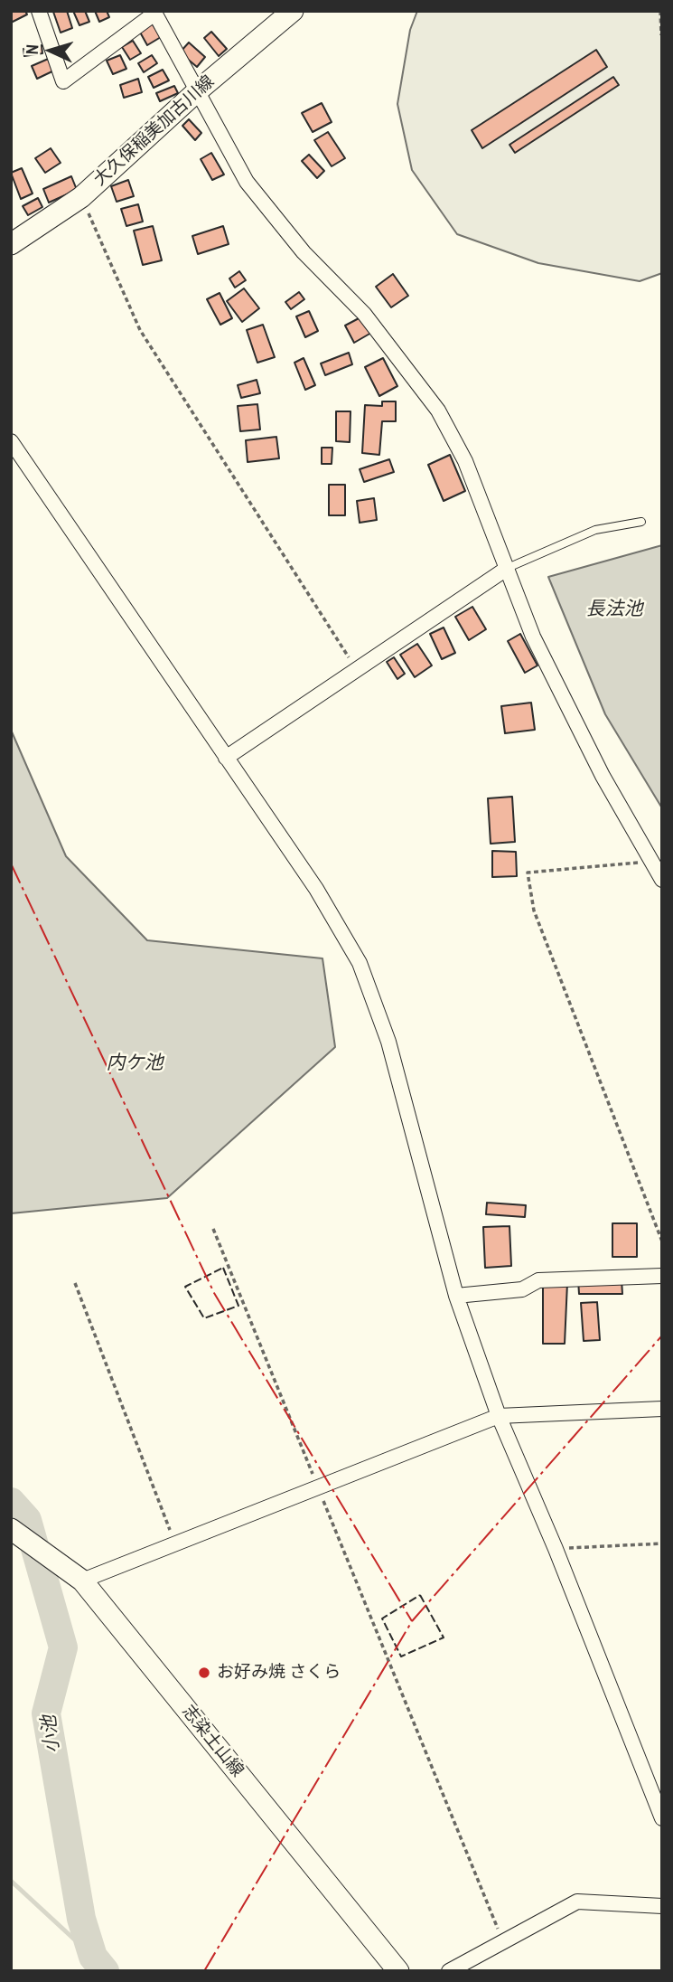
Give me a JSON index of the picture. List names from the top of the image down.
{
  "streets": {
    "main road": ["大久保稲美加古川線", "志染土山線"]
  },
  "water": ["長法池", "内ケ池", "小池"],
  "places": ["お好み焼 さくら"],
  "north": "left"
}
